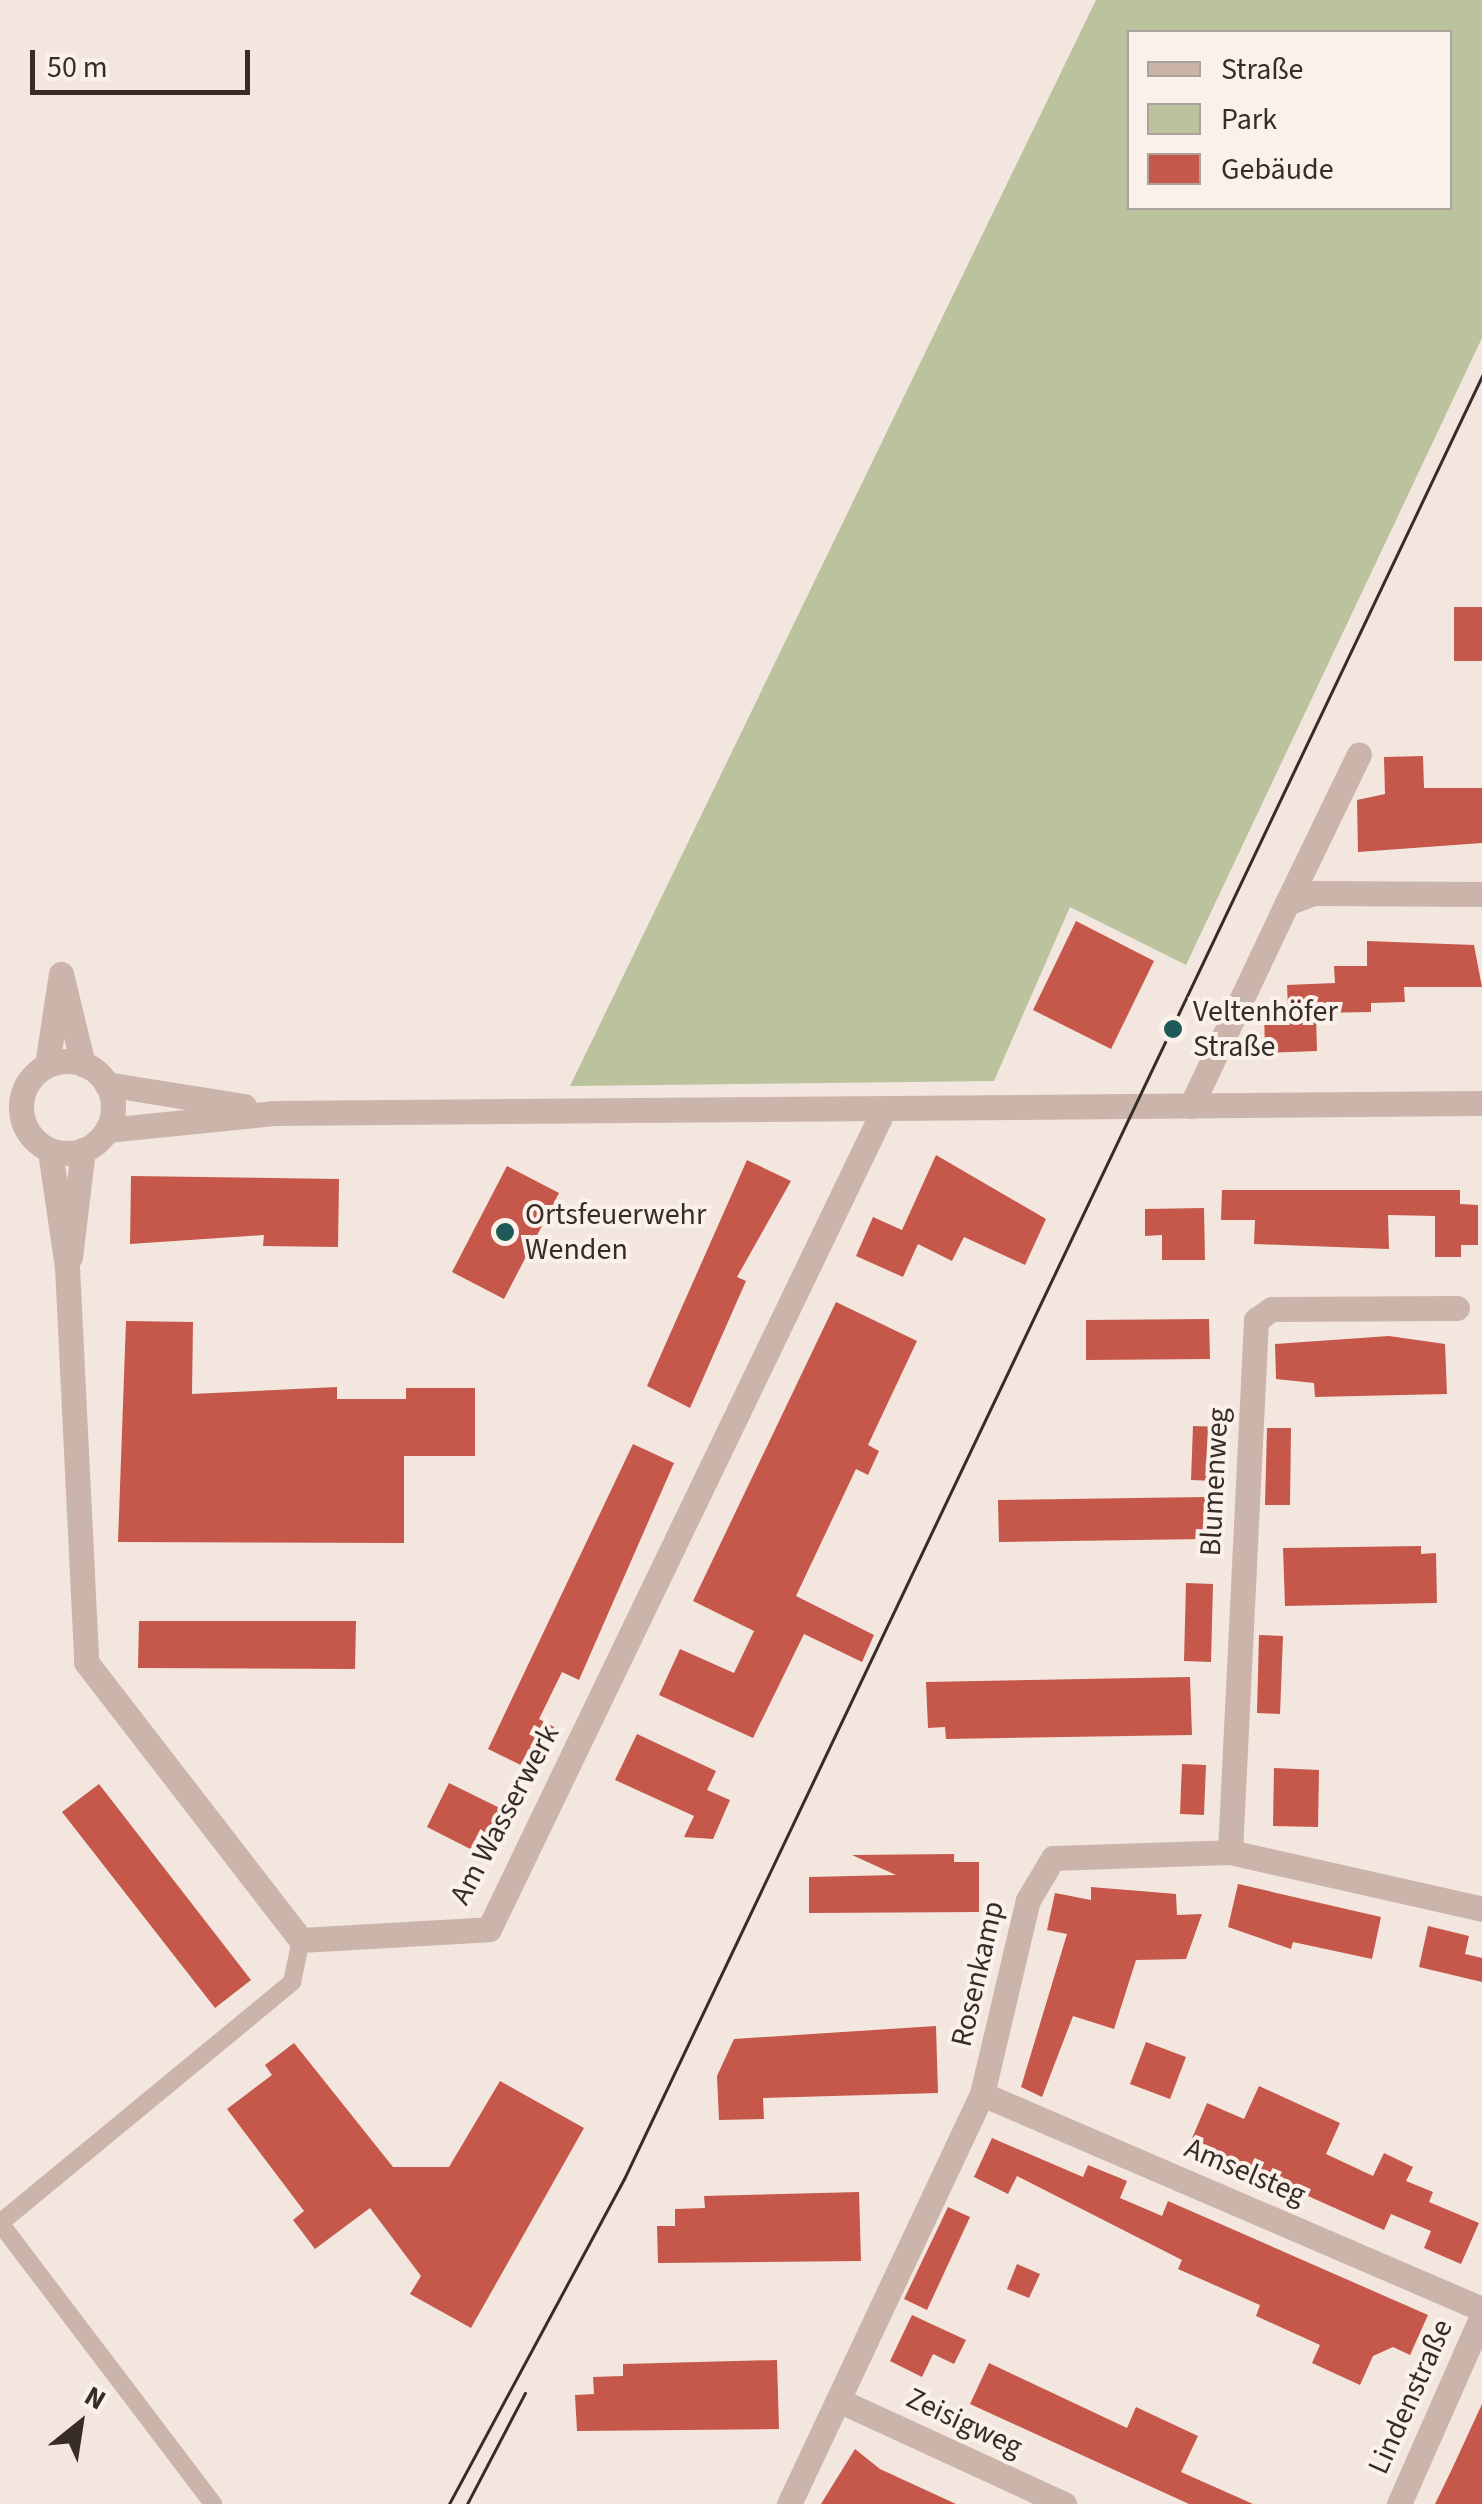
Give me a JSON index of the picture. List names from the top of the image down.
{
  "streets": {
    "street": [
      "Blumenweg",
      "Am Wasserwerk",
      "Rosenkamp",
      "Amselsteg",
      "Lindenstraße",
      "Zeisigweg"
    ]
  },
  "crossings": [
    ["Blumenweg", "Rosenkamp"],
    ["Rosenkamp", "Amselsteg"],
    ["Rosenkamp", "Zeisigweg"],
    ["Amselsteg", "Lindenstraße"]
  ],
  "places": ["Veltenhöfer Straße", "Ortsfeuerwehr Wenden"],
  "legend": ["Straße", "Park", "Gebäude"],
  "scale_bar": "50 m",
  "north": "top right"
}
